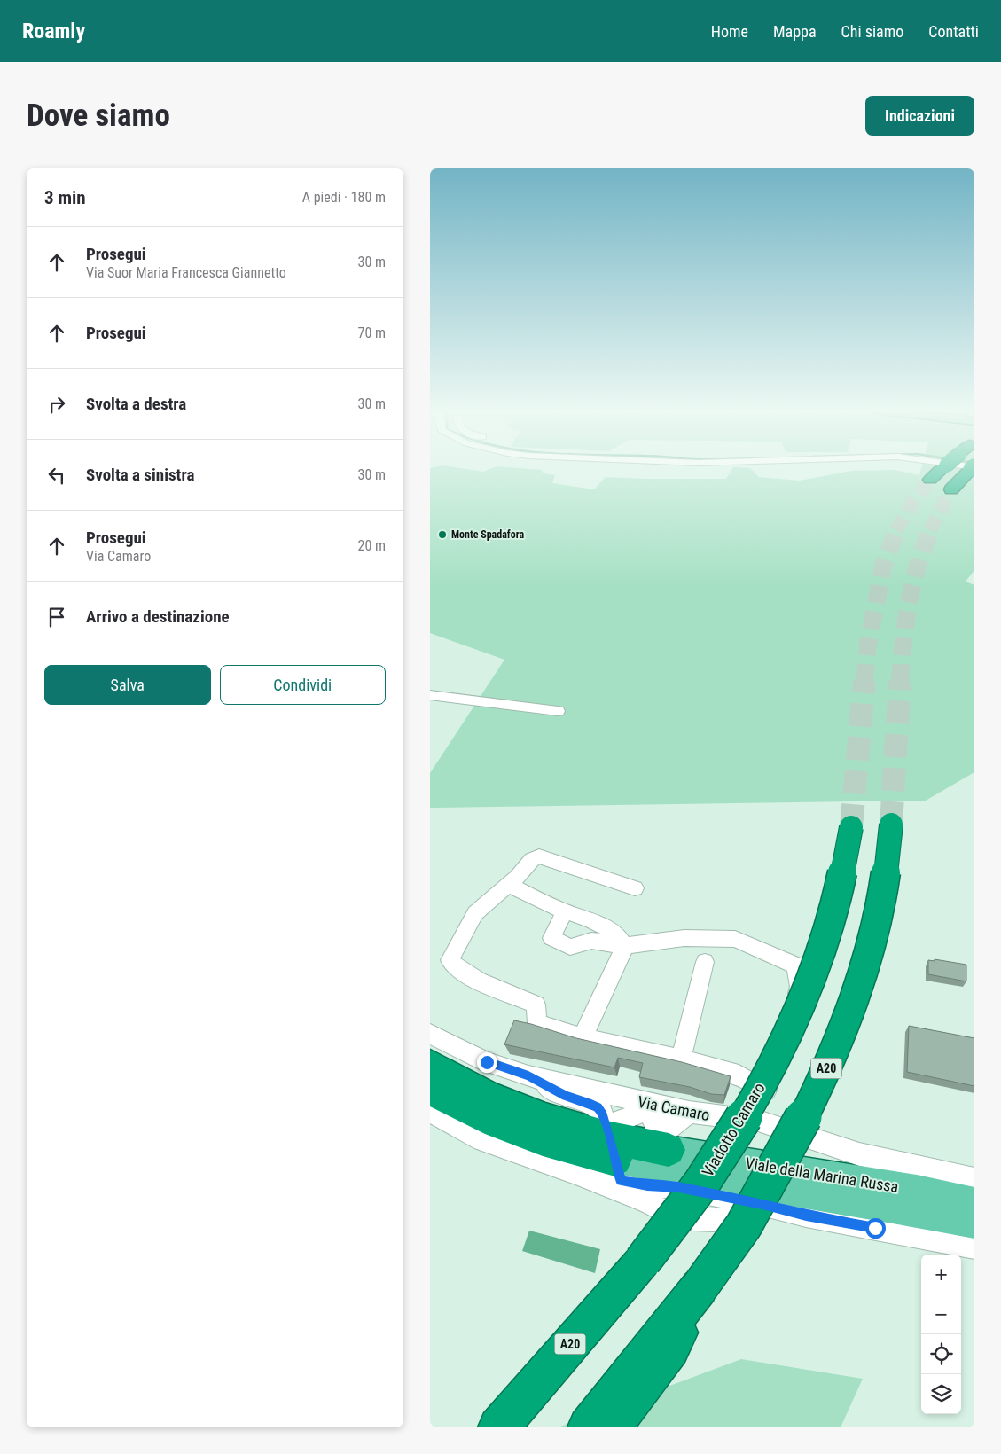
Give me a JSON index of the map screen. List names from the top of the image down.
{
  "streets": {
    "highway": ["A20", "Viadotto Camaro"],
    "main road": ["Viale della Marina Russa"],
    "street": ["Via Camaro"]
  },
  "places": ["Monte Spadafora"],
  "page": {
    "header": "Roamly",
    "nav": [
      "Home",
      "Mappa",
      "Chi siamo",
      "Contatti"
    ],
    "buttons": [
      "Indicazioni",
      ["Salva", "Condividi"]
    ],
    "title": "Dove siamo",
    "heading": ["3 min", "A piedi · 180 m"],
    "list": [
      ["Prosegui", "Via Suor Maria Francesca Giannetto", "30 m"],
      ["Prosegui", "70 m"],
      ["Svolta a destra", "30 m"],
      ["Svolta a sinistra", "30 m"],
      ["Prosegui", "Via Camaro", "20 m"],
      "Arrivo a destinazione"
    ],
    "map_buttons": ["+", "−"]
  }
}
